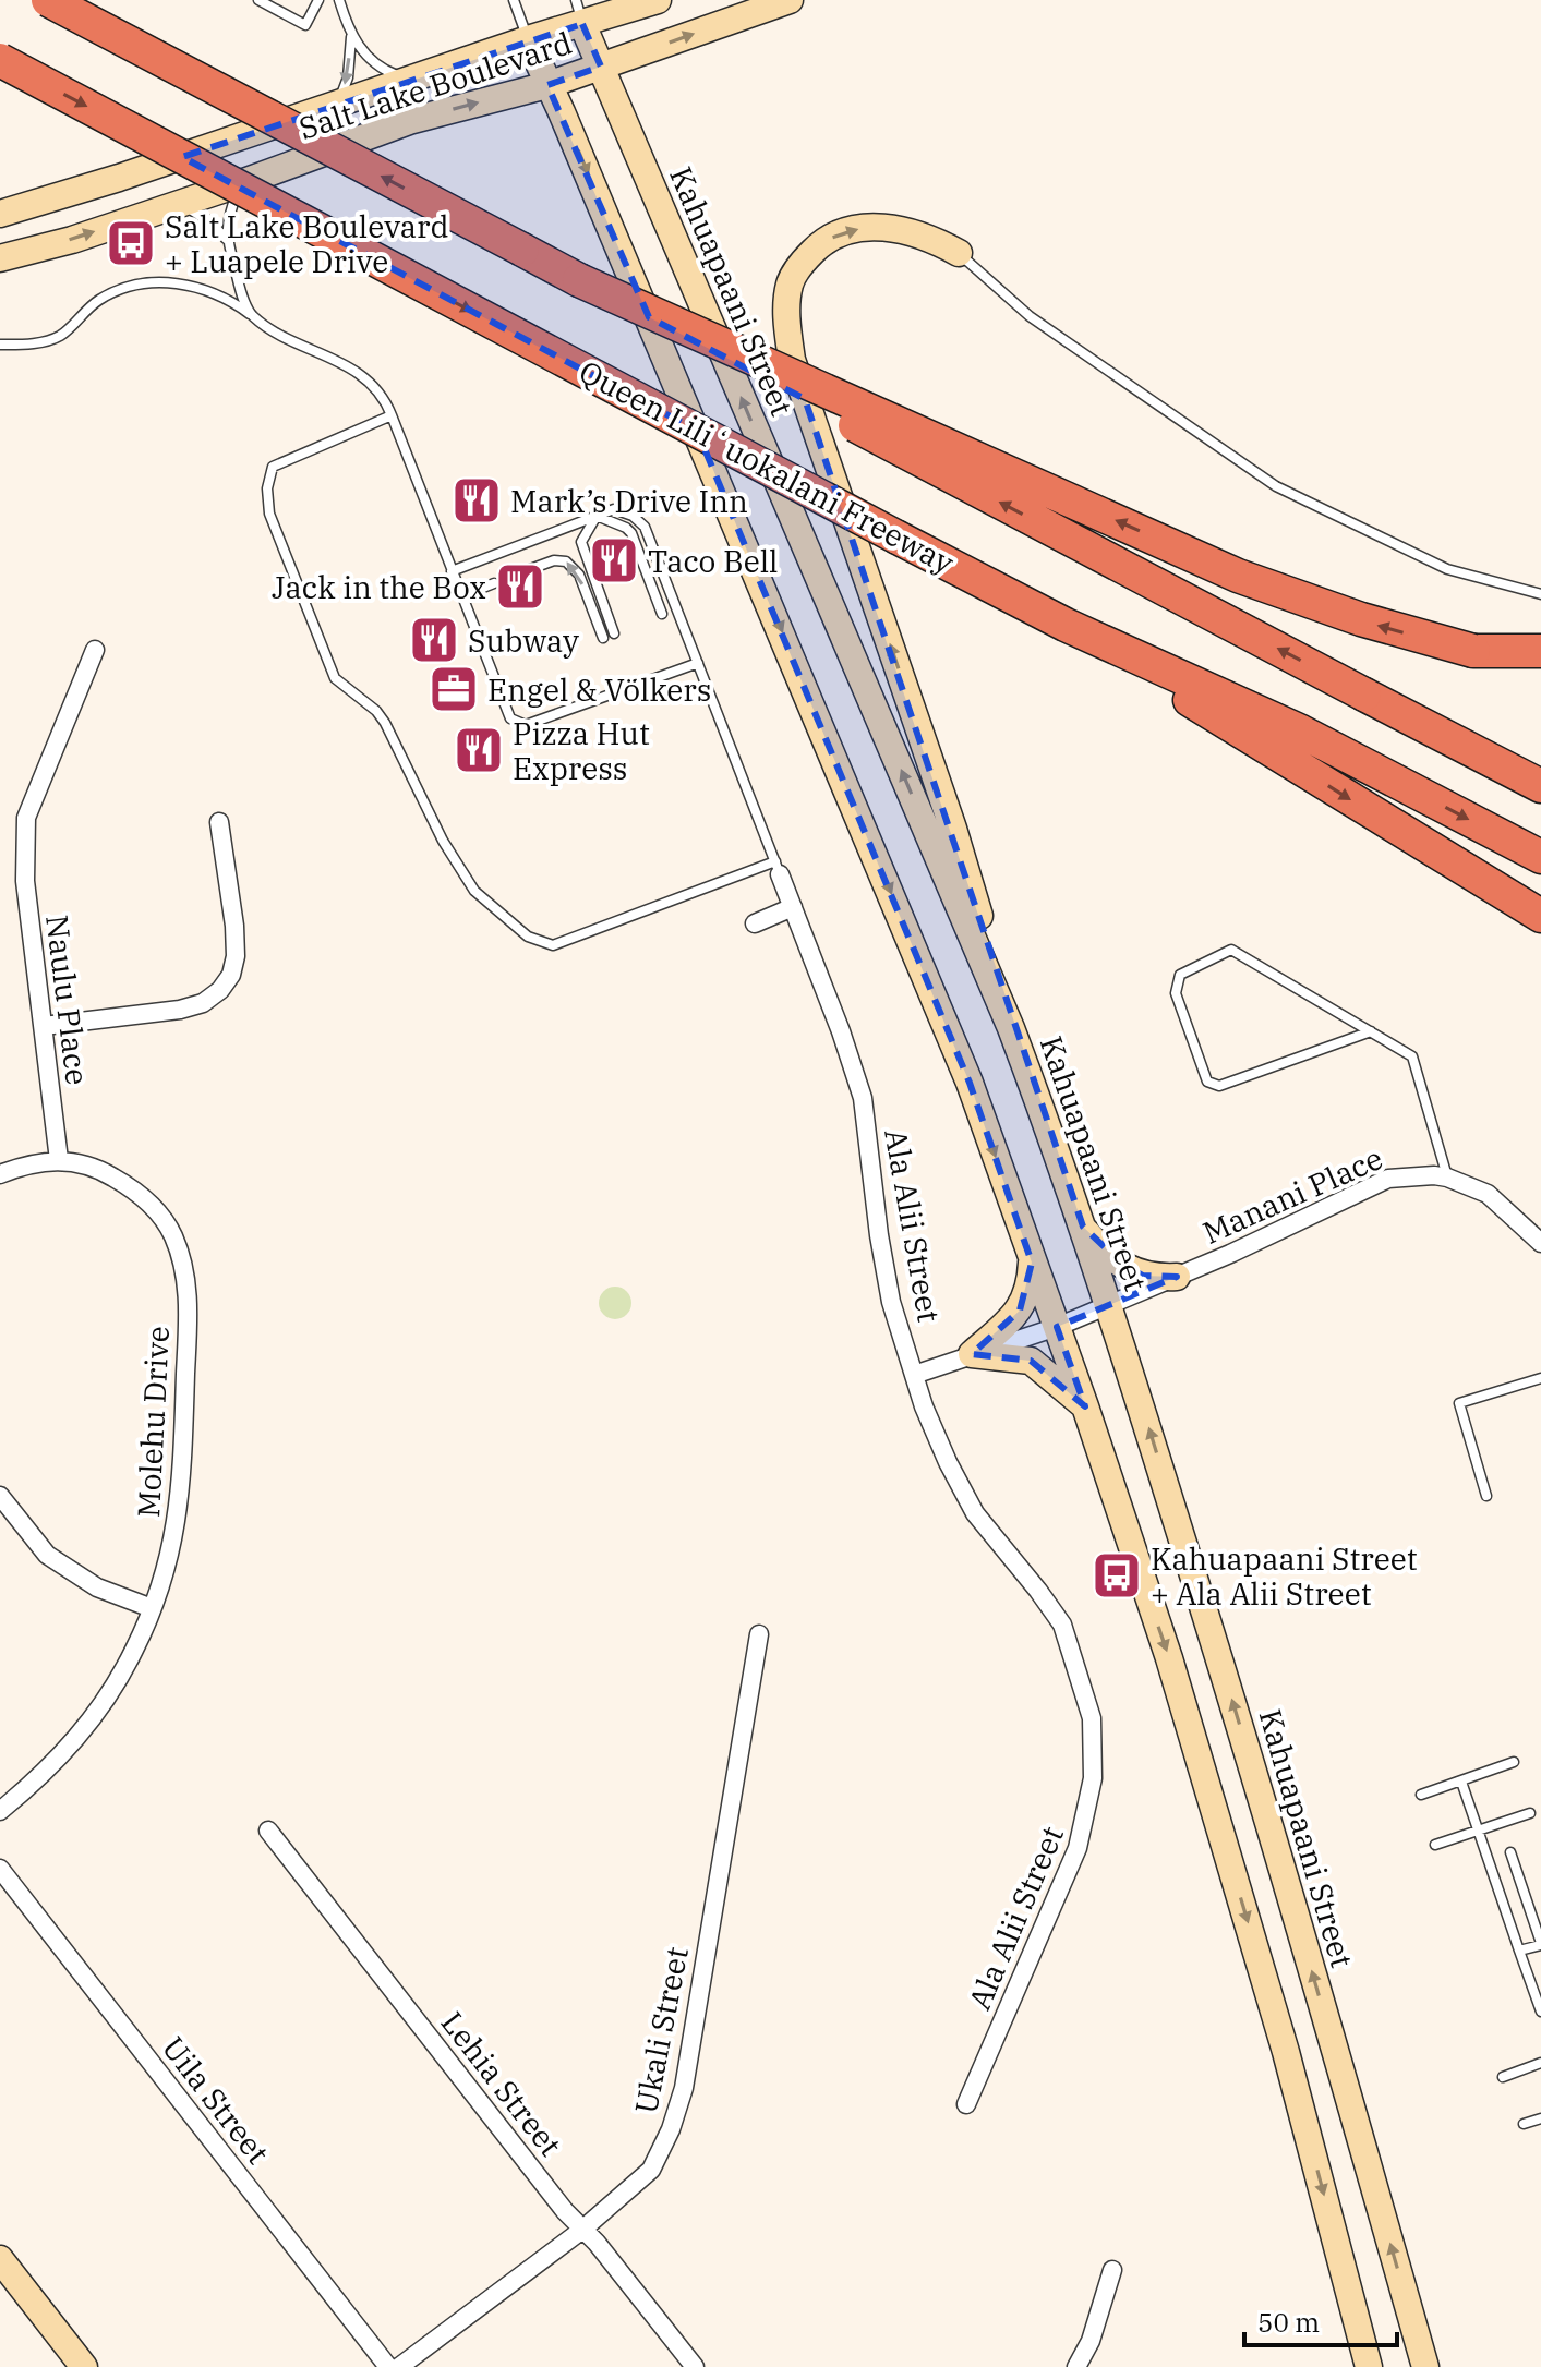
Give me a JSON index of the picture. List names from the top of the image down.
{
  "streets": {
    "highway": ["Queen Liliʻuokalani Freeway"],
    "main road": ["Salt Lake Boulevard", "Kahuapaani Street"],
    "street": [
      "Naulu Place",
      "Manani Place",
      "Ala Alii Street",
      "Molehu Drive",
      "Ukali Street",
      "Lehia Street",
      "Uila Street"
    ]
  },
  "crossings": [
    ["Salt Lake Boulevard", "Kahuapaani Street"],
    ["Kahuapaani Street", "Manani Place"],
    ["Naulu Place", "Molehu Drive"],
    ["Manani Place", "Ala Alii Street"],
    ["Ukali Street", "Lehia Street"]
  ],
  "places": {
    "bus stop": ["Salt Lake Boulevard + Luapele Drive", "Kahuapaani Street + Ala Alii Street"],
    "restaurant": [
      "Mark’s Drive Inn",
      "Taco Bell",
      "Jack in the Box",
      "Subway",
      "Pizza Hut Express"
    ],
    "office": ["Engel & Völkers"]
  },
  "scale_bar": "50 m"
}
